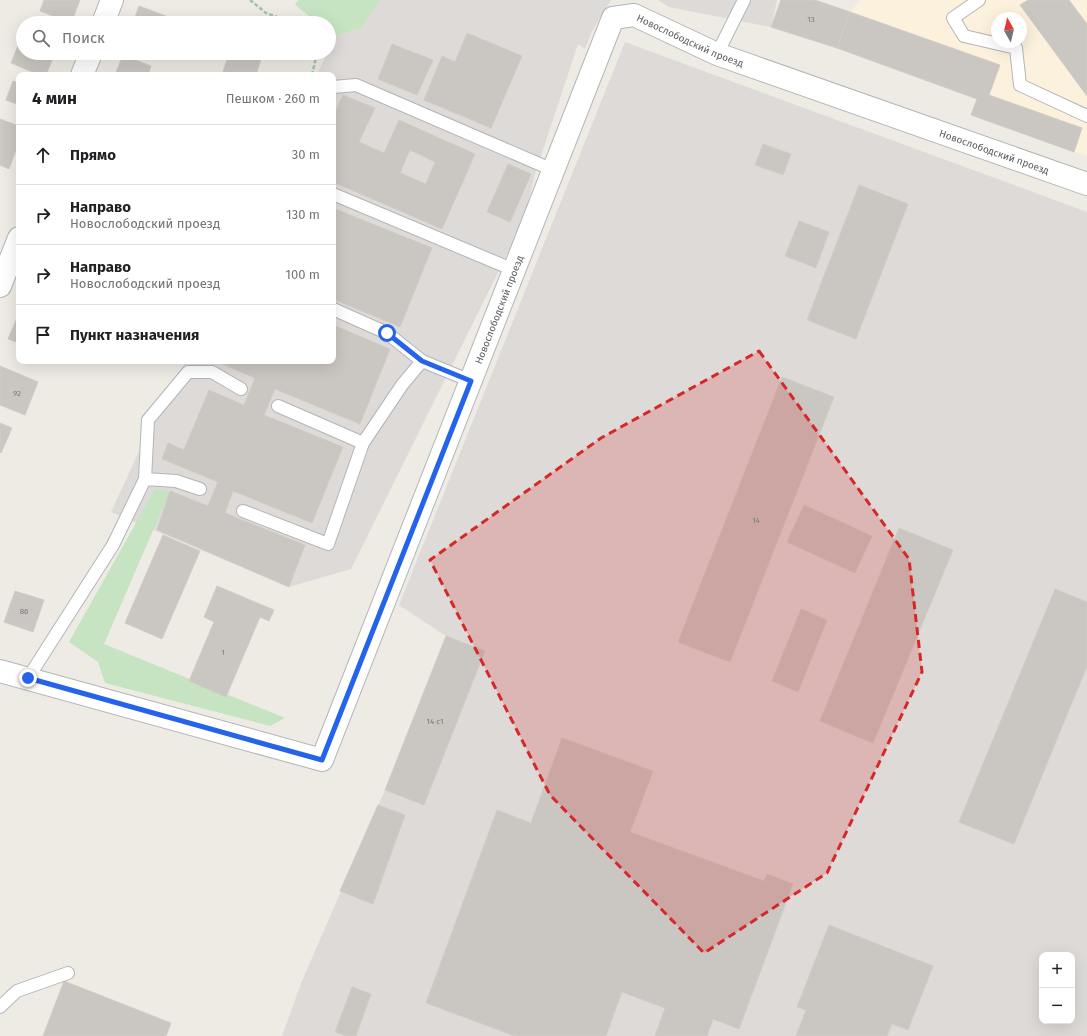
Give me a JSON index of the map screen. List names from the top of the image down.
{
  "streets": {
    "street": ["Новослободский проезд"]
  },
  "house_numbers": [
    "13",
    "92",
    "14",
    "86",
    "1",
    "14 с1"
  ],
  "north": "top",
  "page": {
    "search": "Поиск",
    "heading": ["4 мин", "Пешком · 260 m"],
    "list": [
      ["Прямо", "30 m"],
      ["Направо", "Новослободский проезд", "130 m"],
      ["Направо", "Новослободский проезд", "100 m"],
      "Пункт назначения"
    ],
    "map_buttons": ["+", "−"]
  }
}
